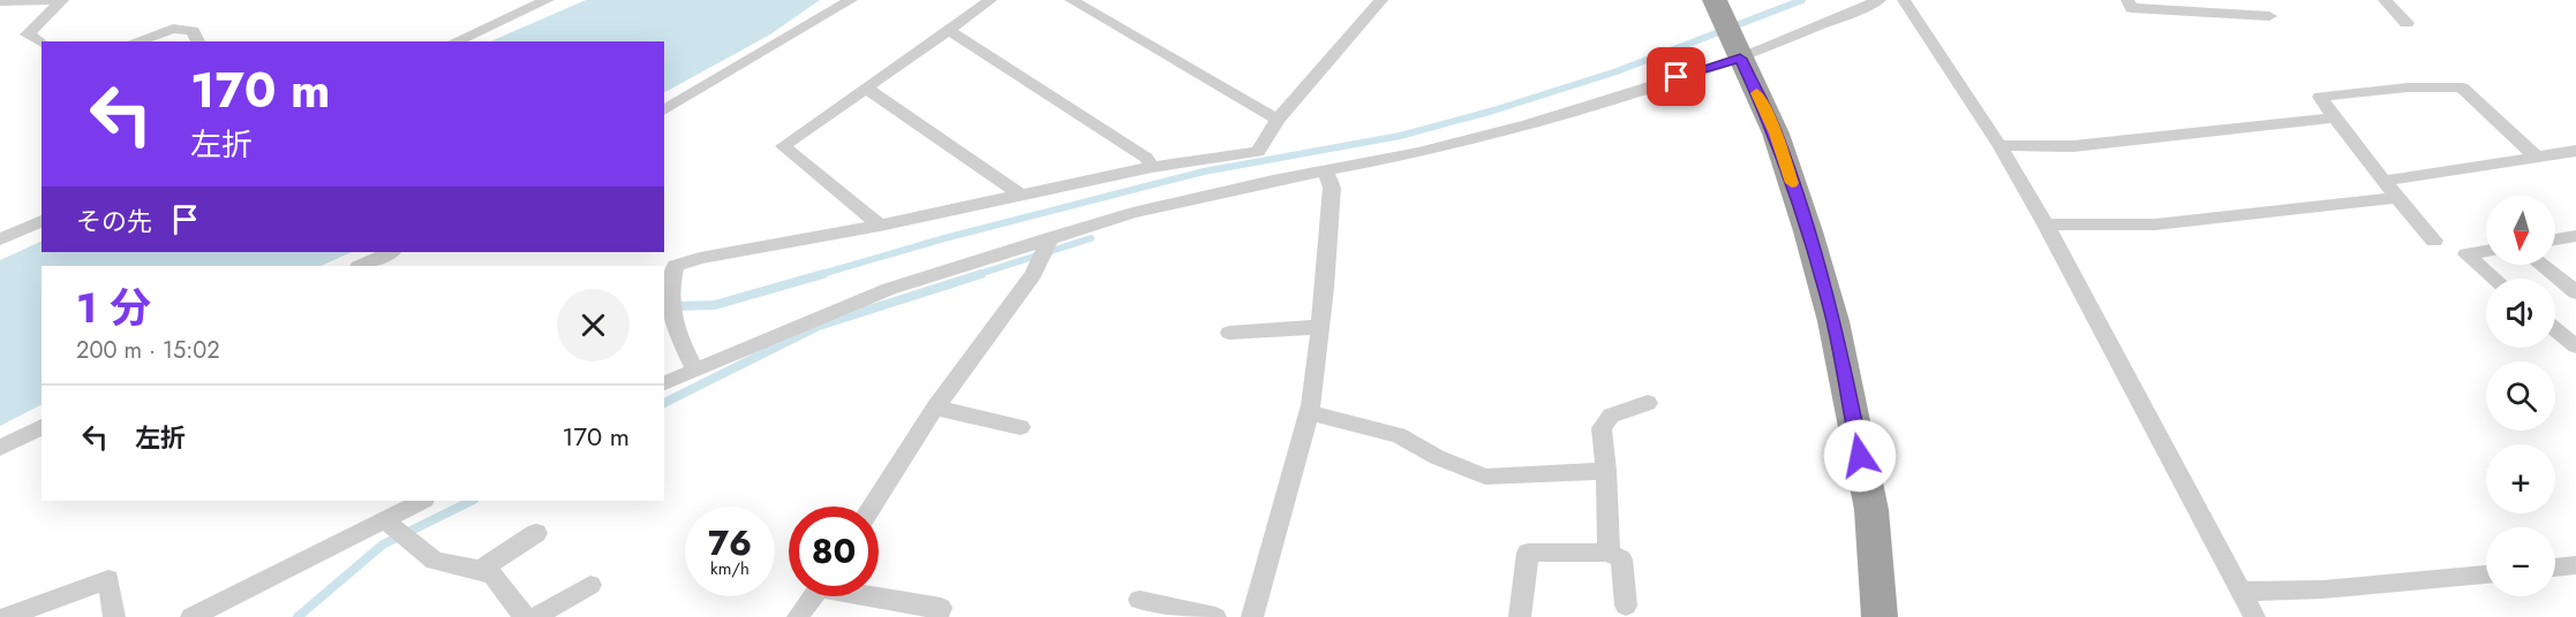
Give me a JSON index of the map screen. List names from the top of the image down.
{
  "north": "bottom",
  "page": {
    "turn": ["170 m", "左折"],
    "then": "その先",
    "map_buttons": ["+", "−"],
    "heading": ["1 分", "200 m · 15:02"],
    "list": [
      {
        "name": "左折",
        "value": "170 m"
      }
    ],
    "speed": "76 km/h",
    "limit": "80"
  }
}
